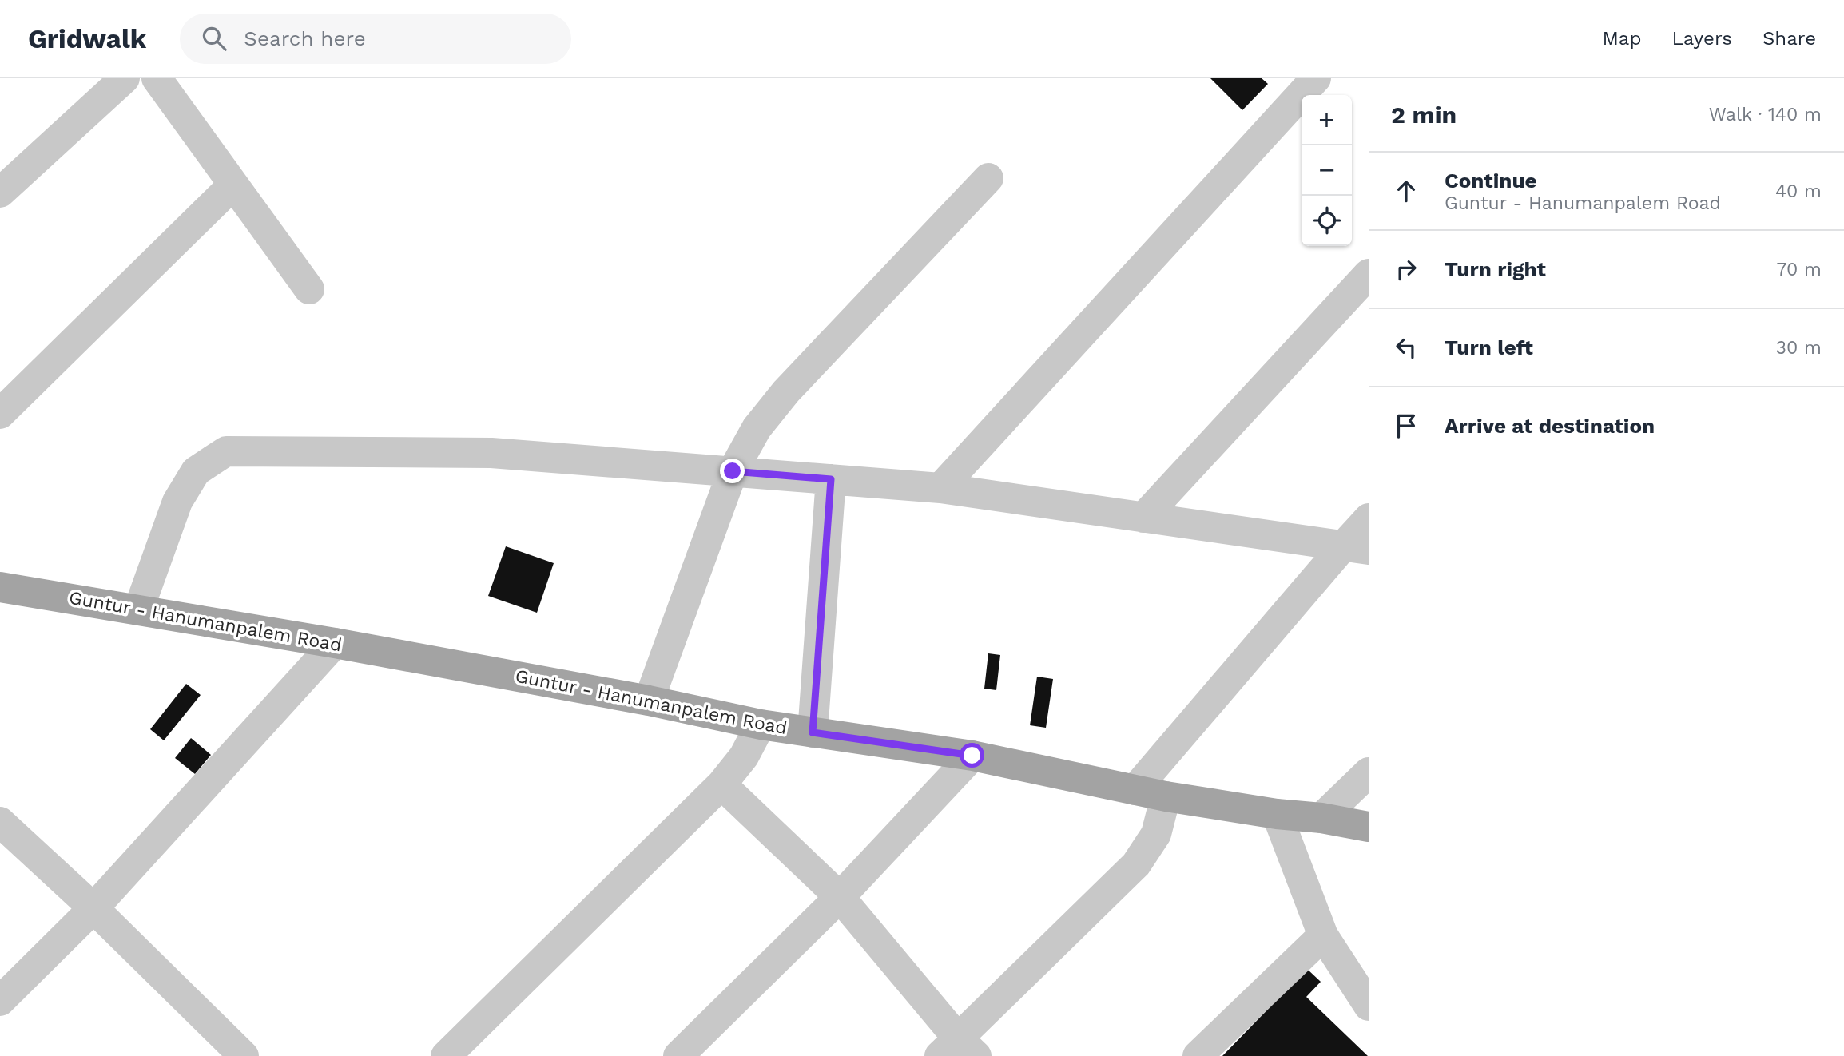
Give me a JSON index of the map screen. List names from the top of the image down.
{
  "streets": {
    "main road": ["Guntur - Hanumanpalem Road"]
  },
  "page": {
    "header": "Gridwalk",
    "search": "Search here",
    "nav": ["Map", "Layers", "Share"],
    "heading": ["2 min", "Walk · 140 m"],
    "map_buttons": ["+", "−"],
    "list": [
      ["Continue", "Guntur - Hanumanpalem Road", "40 m"],
      ["Turn right", "70 m"],
      ["Turn left", "30 m"],
      "Arrive at destination"
    ]
  }
}
